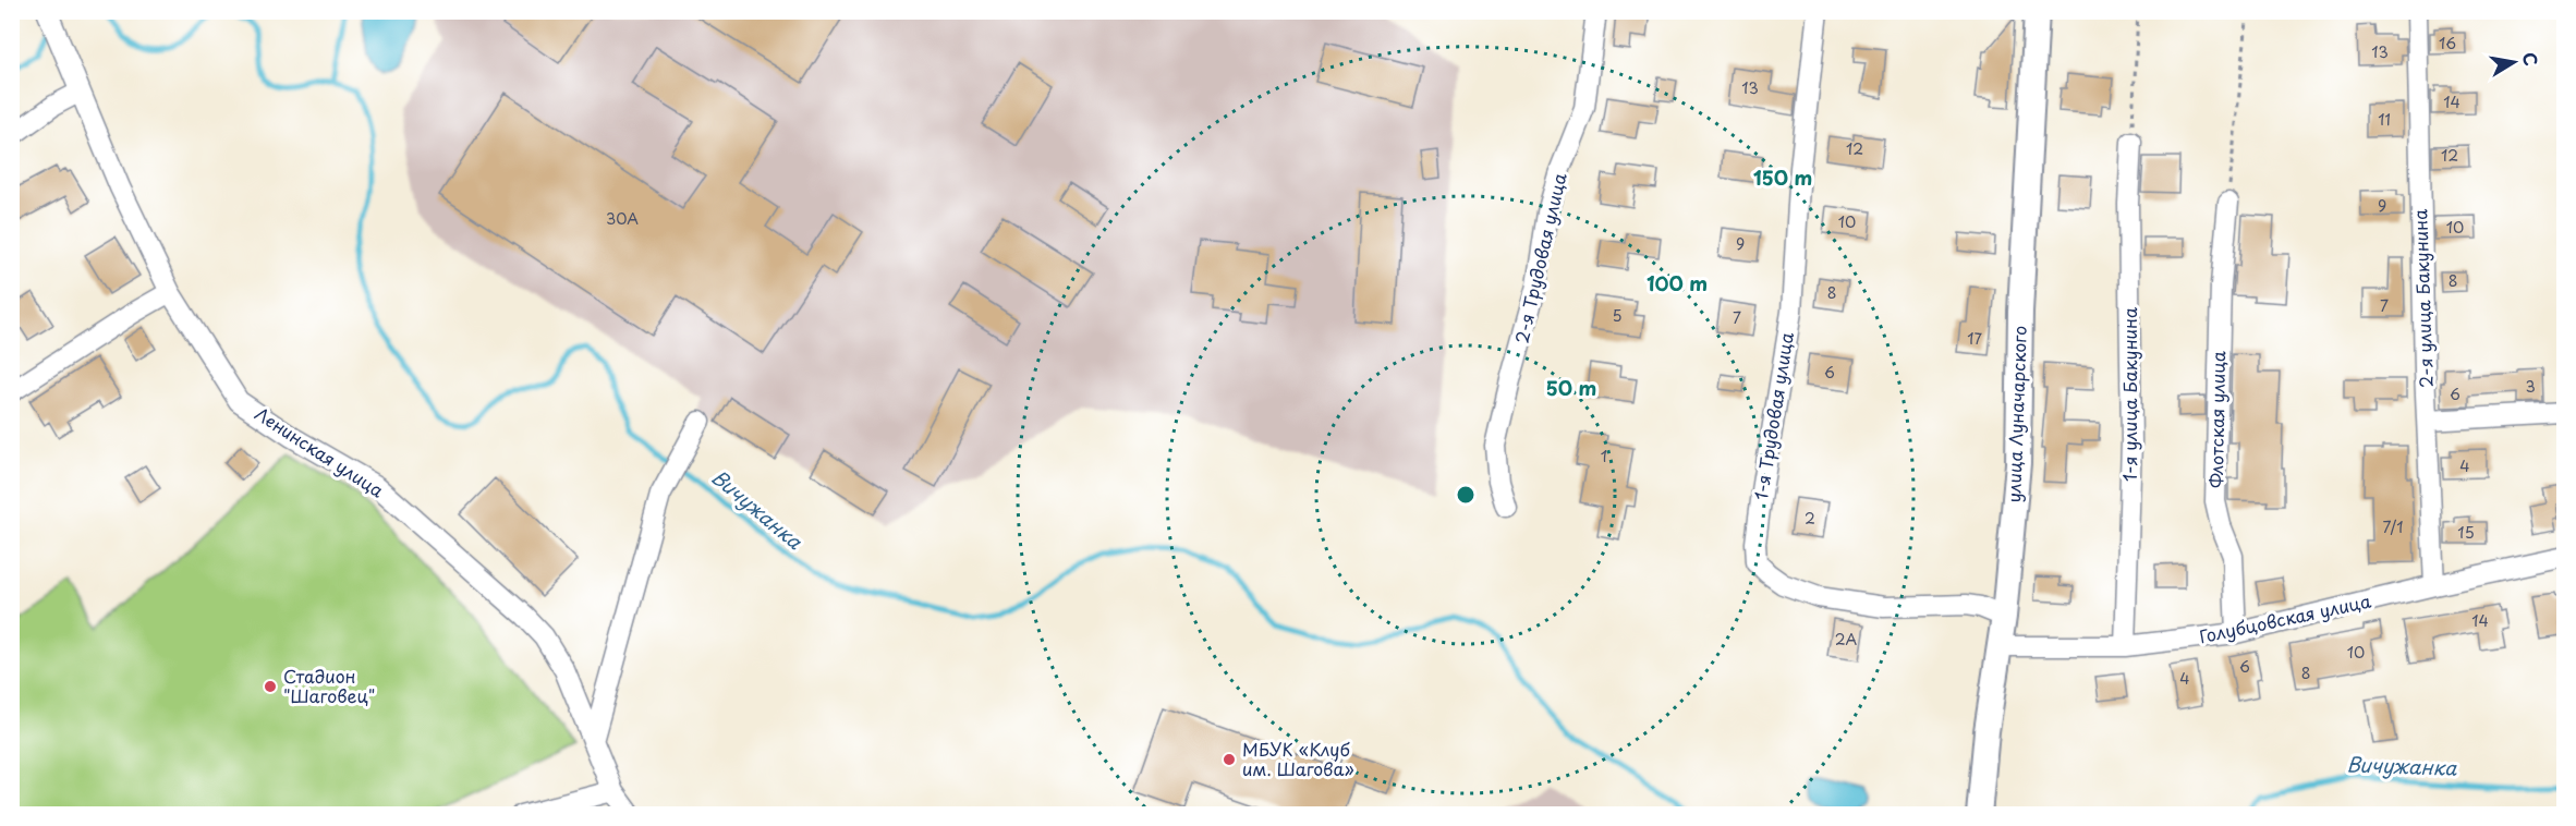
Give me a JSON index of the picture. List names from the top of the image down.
{
  "streets": {
    "main road": ["улица Луначарского"],
    "street": [
      "2-я Трудовая улица",
      "2-я улица Бакунина",
      "1-я улица Бакунина",
      "1-я Трудовая улица",
      "Флотская улица",
      "Ленинская улица",
      "Голубцовская улица"
    ]
  },
  "crossings": [
    ["2-я улица Бакунина", "Голубцовская улица"],
    ["1-я улица Бакунина", "Голубцовская улица"],
    ["улица Луначарского", "1-я Трудовая улица"],
    ["улица Луначарского", "Голубцовская улица"],
    ["Флотская улица", "Голубцовская улица"]
  ],
  "water": ["Вичужанка"],
  "places": ["Стадион \"Шаговец\"", "МБУК «Клуб им. Шагова»"],
  "house_numbers": [
    "16",
    "13",
    "13",
    "14",
    "11",
    "12",
    "12",
    "9",
    "30А",
    "10",
    "10",
    "9",
    "8",
    "8",
    "7",
    "5",
    "7",
    "17",
    "6",
    "3",
    "6",
    "1",
    "4",
    "2",
    "7/1",
    "15",
    "14",
    "2А",
    "10",
    "6",
    "8",
    "4"
  ],
  "north": "right",
  "rings": ["150 m", "100 m", "50 m"]
}
